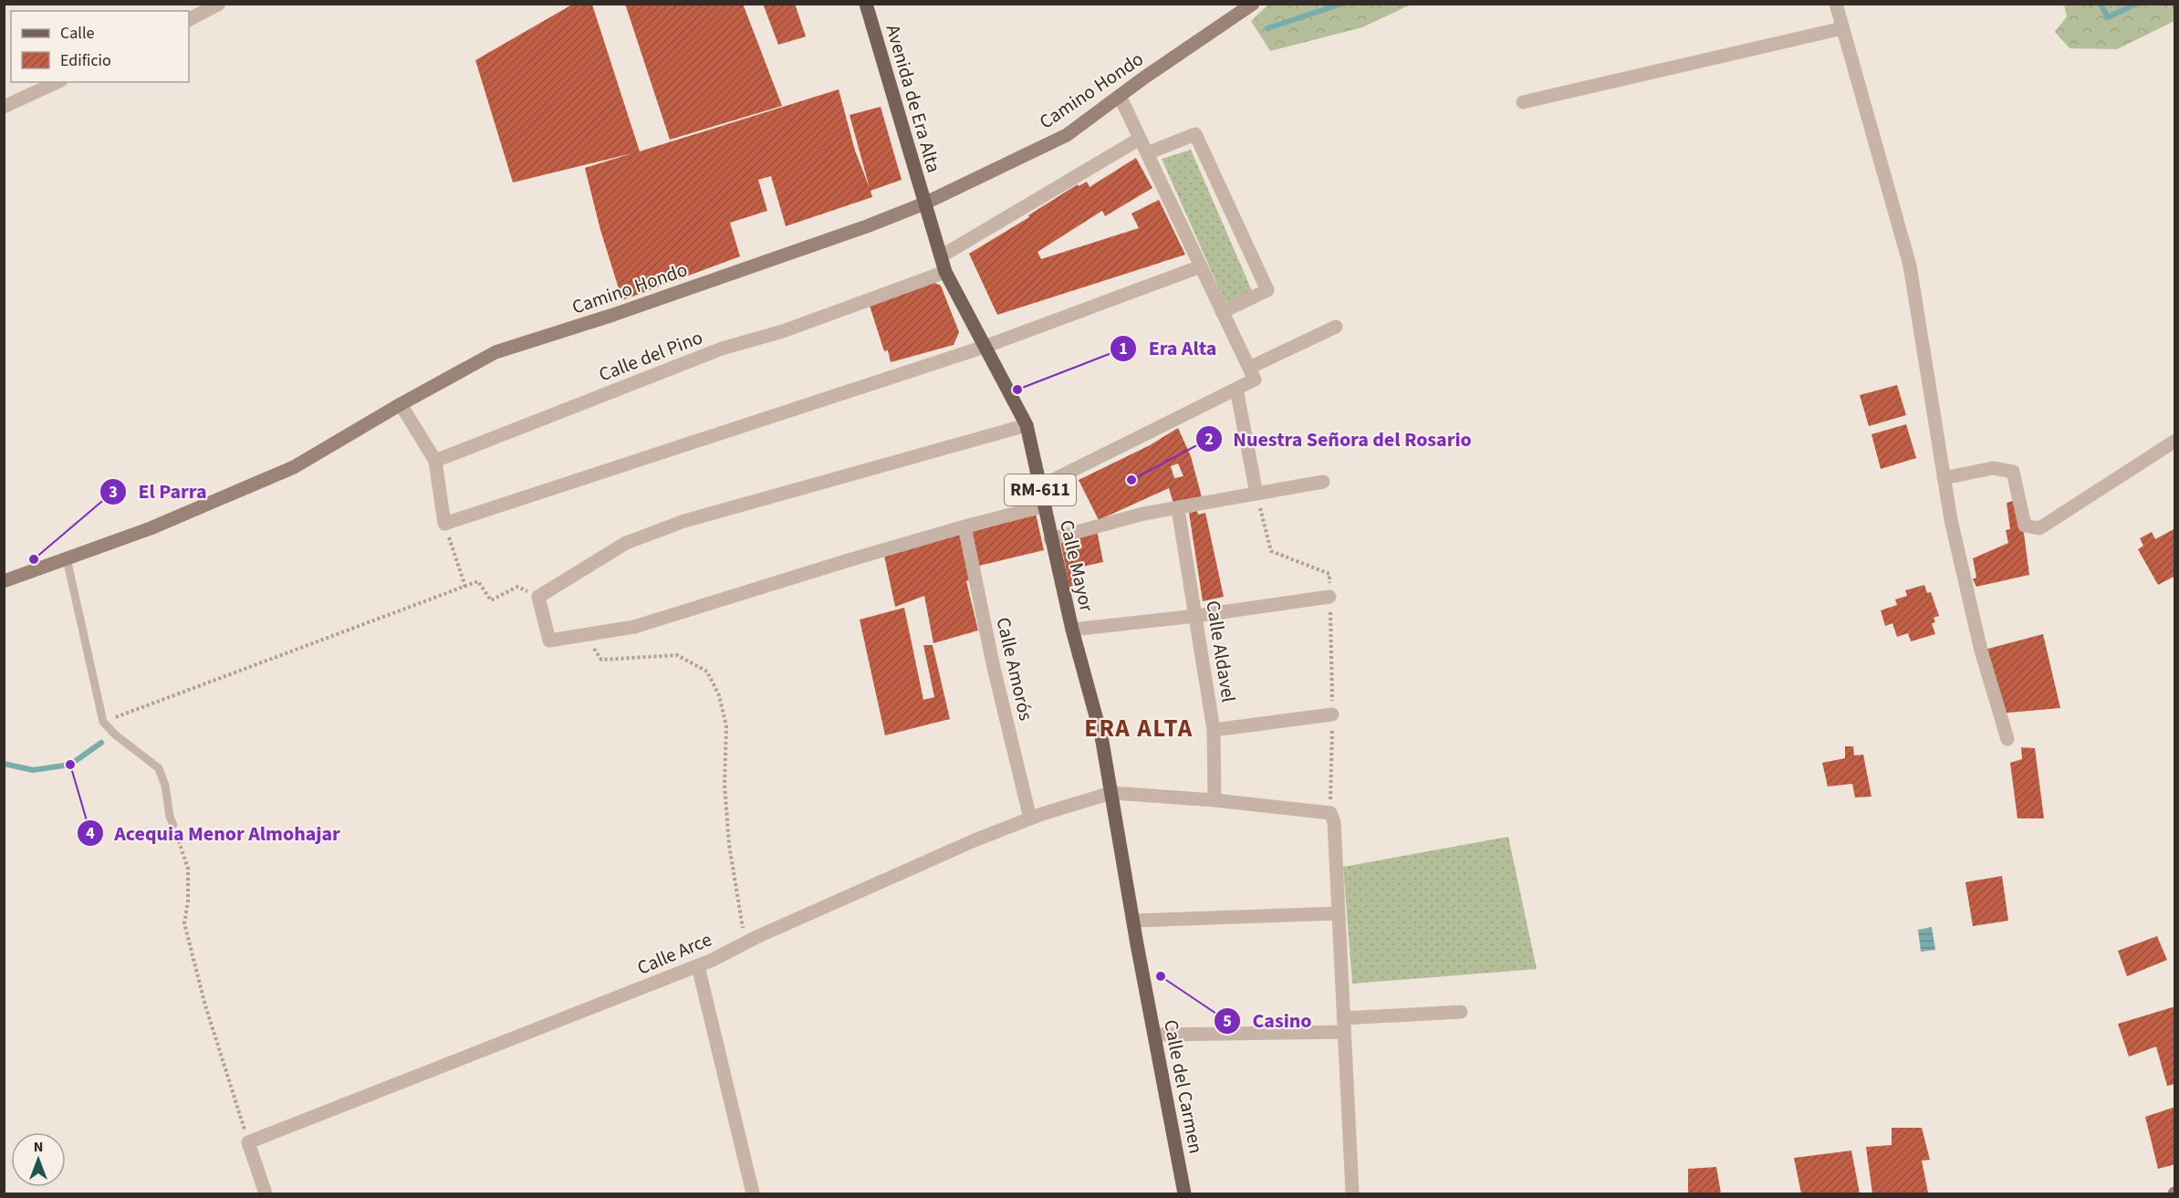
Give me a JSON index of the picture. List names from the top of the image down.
{
  "streets": {
    "main road": [
      "Camino Hondo",
      "Avenida de Era Alta",
      "RM-611",
      "Calle Mayor",
      "Calle del Carmen"
    ],
    "street": [
      "Calle del Pino",
      "Calle Aldavel",
      "Calle Amorós",
      "Calle Arce"
    ]
  },
  "crossings": [
    ["Camino Hondo", "Avenida de Era Alta"],
    ["Camino Hondo", "Calle Mayor"],
    ["Avenida de Era Alta", "Calle Mayor"],
    ["Calle del Pino", "Calle Mayor"],
    ["Calle Mayor", "Calle Arce"],
    ["Calle Mayor", "Calle del Carmen"],
    ["Calle Amorós", "Calle Arce"],
    ["Calle Arce", "Calle del Carmen"]
  ],
  "districts": ["ERA ALTA"],
  "places": [
    "Era Alta",
    "Nuestra Señora del Rosario",
    "El Parra",
    "Acequia Menor Almohajar",
    "Casino"
  ],
  "legend": ["Calle", "Edificio"],
  "north": "top"
}
